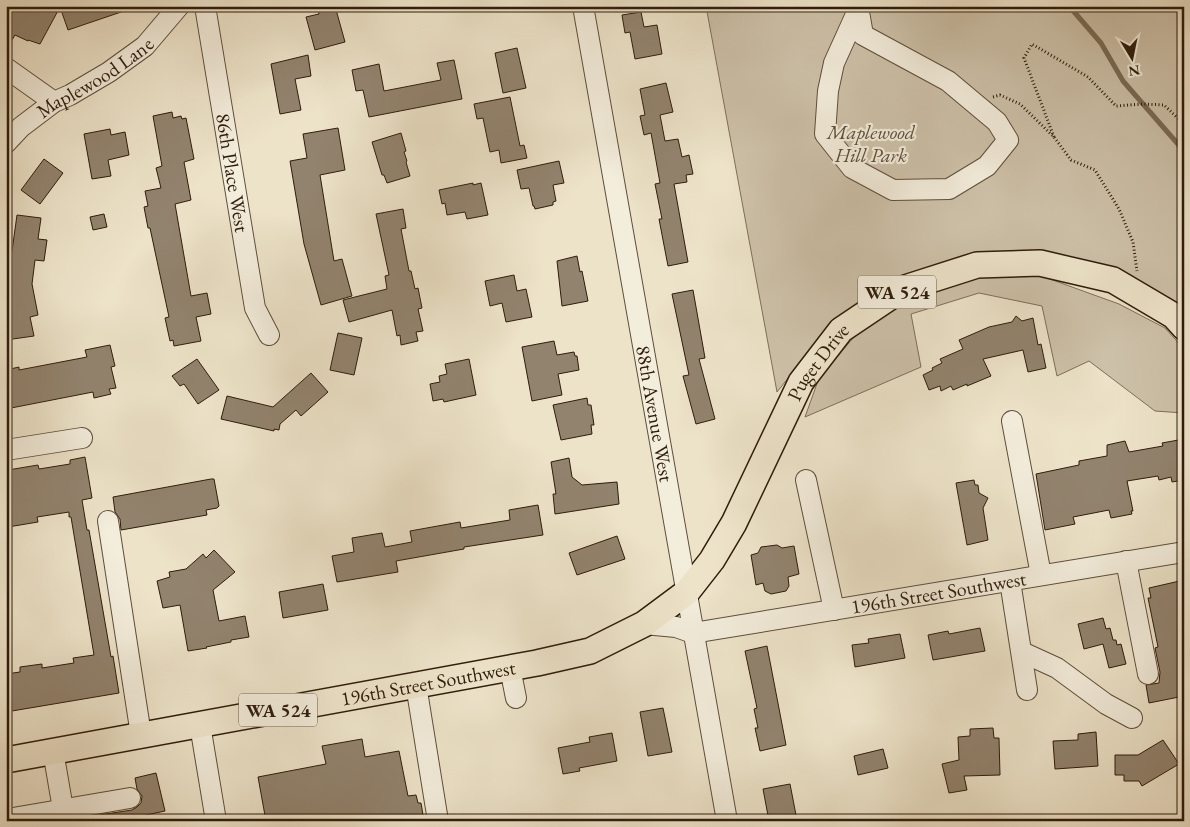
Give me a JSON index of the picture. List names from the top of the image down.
{
  "streets": {
    "main road": ["WA 524", "Puget Drive", "196th Street Southwest"],
    "street": ["Maplewood Lane", "86th Place West", "88th Avenue West"]
  },
  "crossings": [
    ["Puget Drive", "88th Avenue West"],
    ["Puget Drive", "196th Street Southwest"],
    ["88th Avenue West", "196th Street Southwest"]
  ],
  "parks": ["Maplewood Hill Park"],
  "north": "bottom"
}
